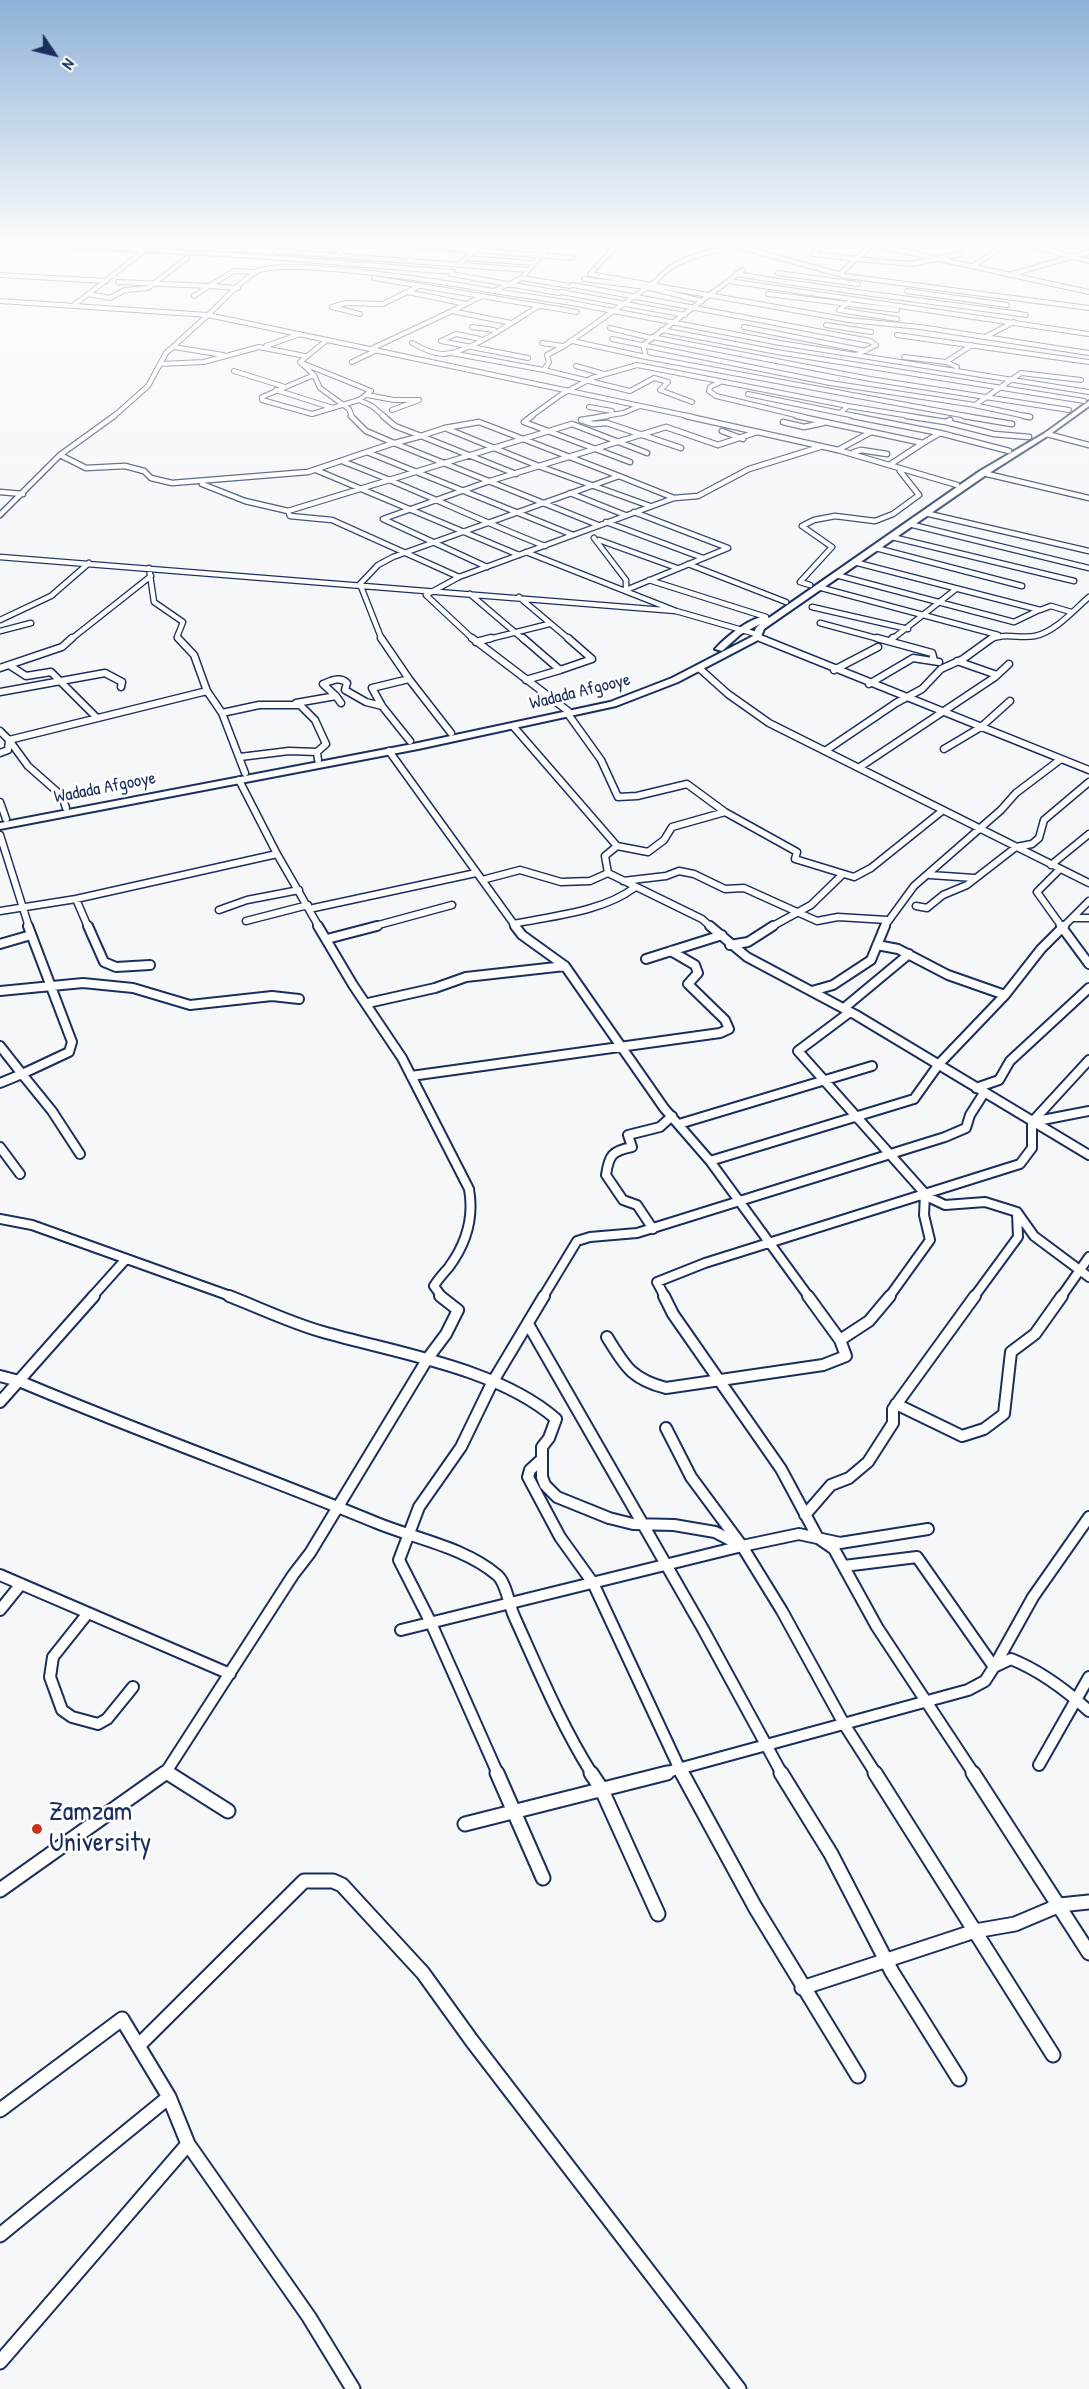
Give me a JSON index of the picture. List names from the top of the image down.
{
  "streets": {
    "highway": ["Wadada Afgooye"]
  },
  "places": ["Zamzam University"],
  "north": "bottom right"
}
